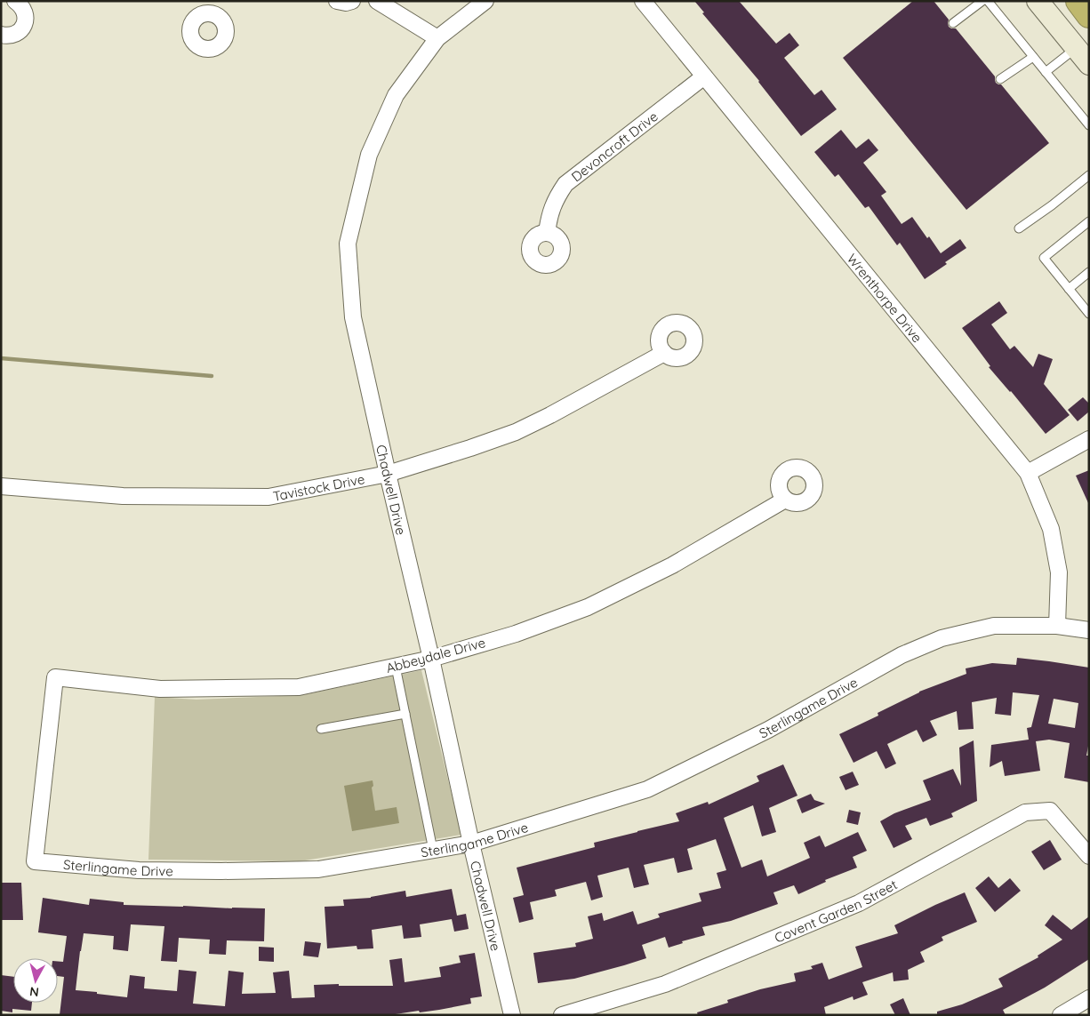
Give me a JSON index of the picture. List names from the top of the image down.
{
  "streets": {
    "street": [
      "Devoncroft Drive",
      "Wrenthorpe Drive",
      "Tavistock Drive",
      "Chadwell Drive",
      "Abbeydale Drive",
      "Sterlingame Drive",
      "Covent Garden Street"
    ]
  },
  "crossings": [
    ["Devoncroft Drive", "Wrenthorpe Drive"],
    ["Wrenthorpe Drive", "Sterlingame Drive"],
    ["Tavistock Drive", "Chadwell Drive"],
    ["Chadwell Drive", "Abbeydale Drive"],
    ["Chadwell Drive", "Sterlingame Drive"],
    ["Abbeydale Drive", "Sterlingame Drive"]
  ],
  "north": "bottom"
}
